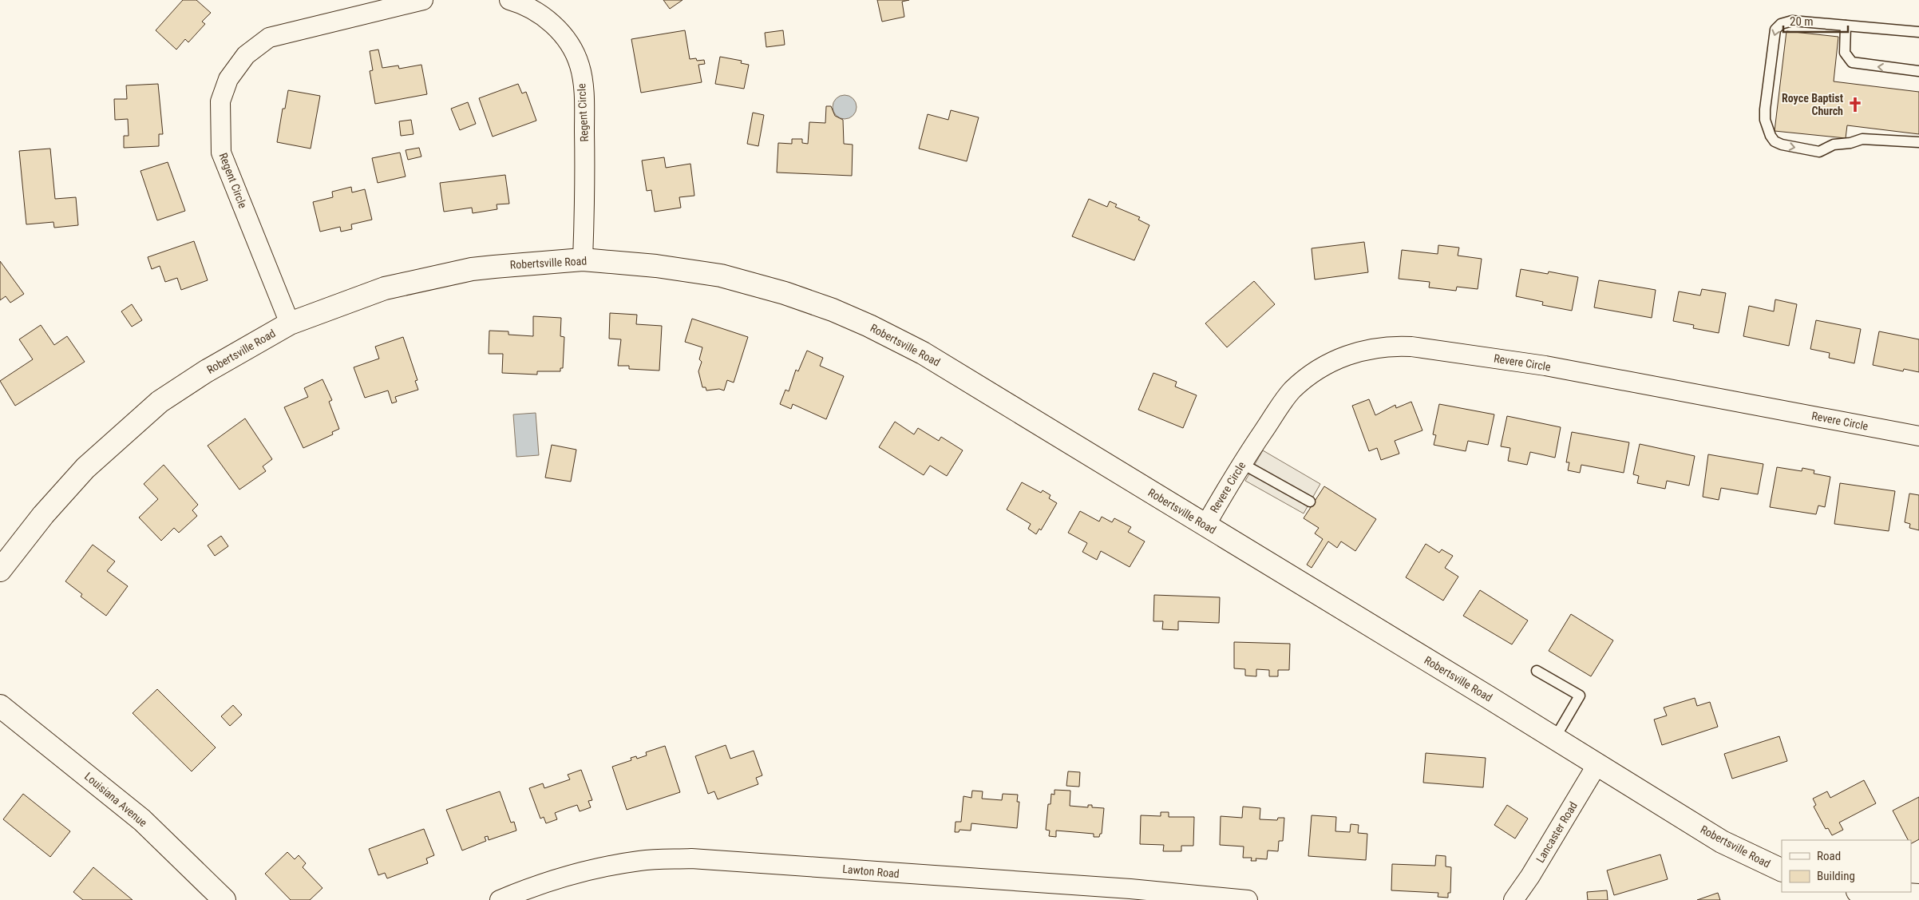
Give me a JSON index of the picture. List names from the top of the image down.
{
  "streets": {
    "street": [
      "Regent Circle",
      "Robertsville Road",
      "Revere Circle",
      "Louisiana Avenue",
      "Lancaster Road",
      "Lawton Road"
    ]
  },
  "crossings": [
    ["Regent Circle", "Robertsville Road"],
    ["Robertsville Road", "Revere Circle"],
    ["Robertsville Road", "Lancaster Road"]
  ],
  "places": {
    "church": ["Royce Baptist Church"]
  },
  "legend": ["Road", "Building"],
  "scale_bar": "20 m"
}
